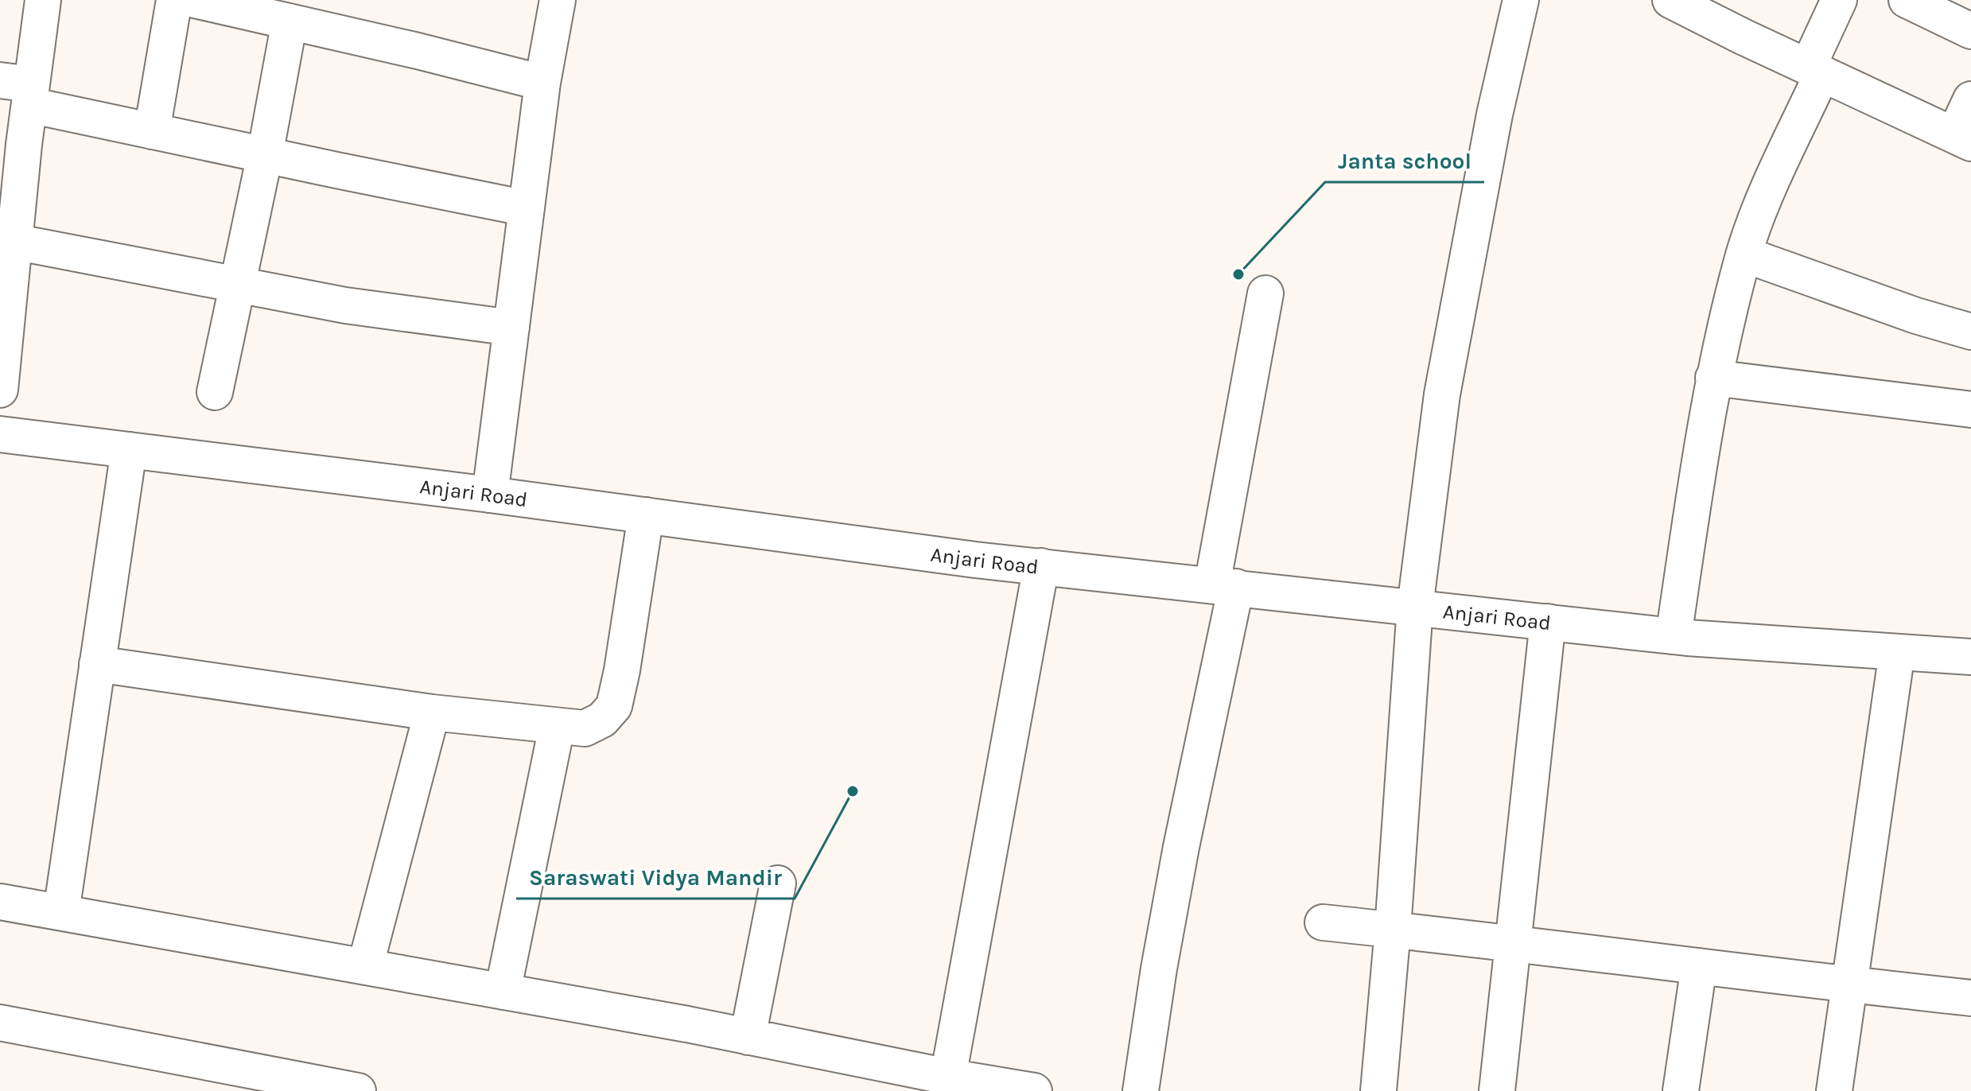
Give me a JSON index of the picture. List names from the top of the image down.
{
  "streets": {
    "street": ["Anjari Road"]
  },
  "places": ["Janta school", "Saraswati Vidya Mandir"]
}
